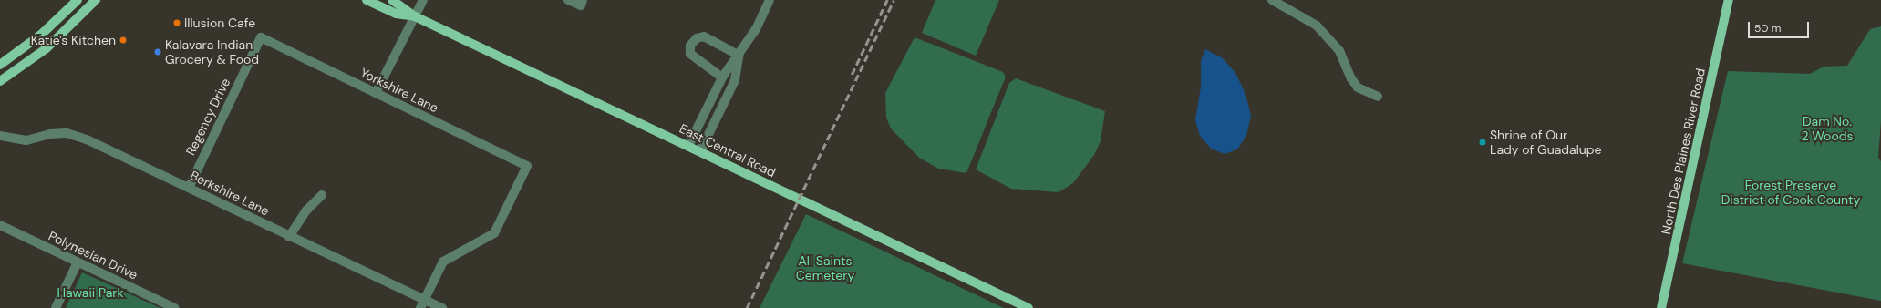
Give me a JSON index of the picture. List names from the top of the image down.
{
  "streets": {
    "main road": ["East Central Road", "North Des Plaines River Road"],
    "street": [
      "Yorkshire Lane",
      "Regency Drive",
      "Berkshire Lane",
      "Polynesian Drive"
    ]
  },
  "crossings": [
    ["Yorkshire Lane", "Regency Drive"],
    ["Yorkshire Lane", "Berkshire Lane"],
    ["Regency Drive", "Berkshire Lane"]
  ],
  "parks": [
    "Dam No. 2 Woods",
    "Forest Preserve District of Cook County",
    "All Saints Cemetery",
    "Hawaii Park"
  ],
  "places": [
    "Illusion Cafe",
    "Katie's Kitchen",
    "Kalavara Indian Grocery & Food",
    "Shrine of Our Lady of Guadalupe"
  ],
  "scale_bar": "50 m"
}
